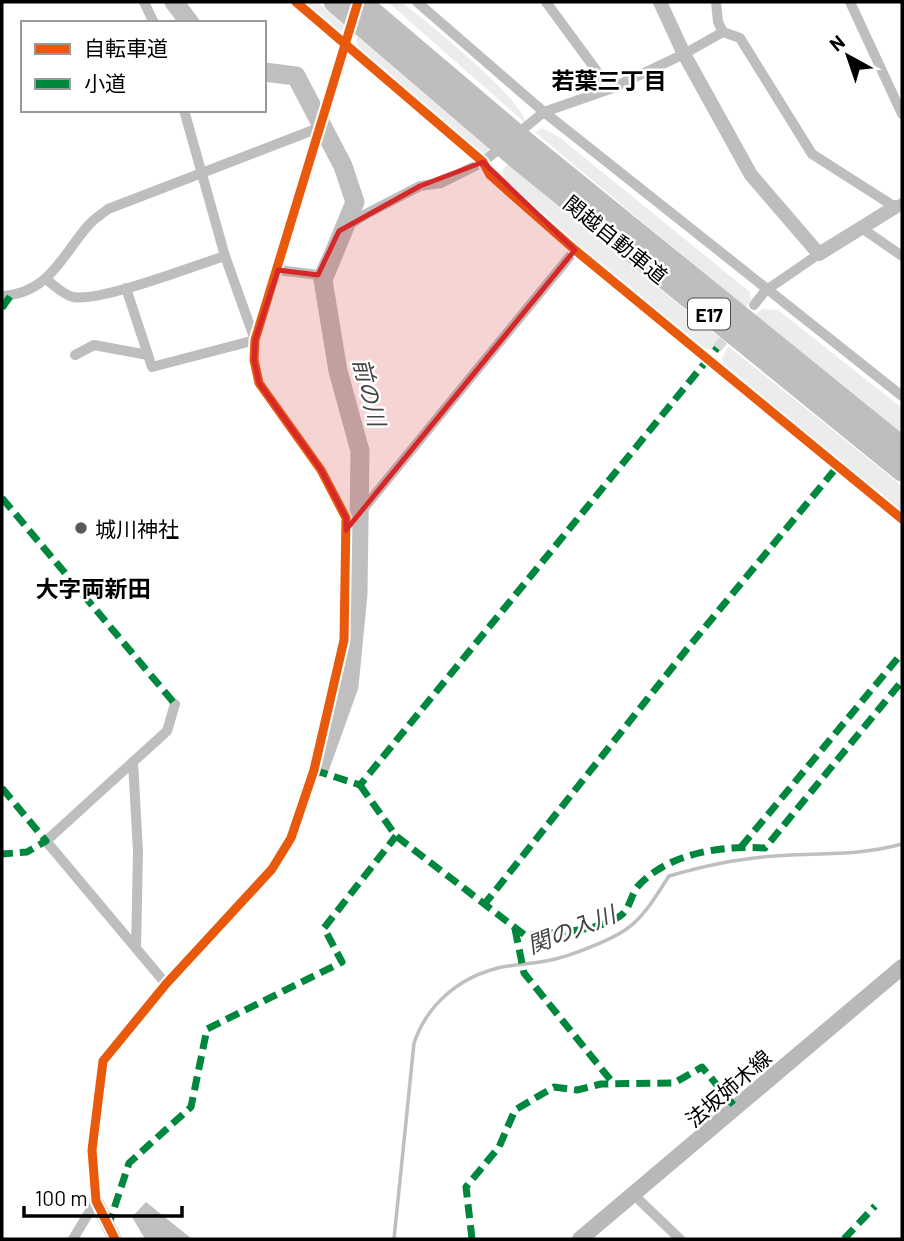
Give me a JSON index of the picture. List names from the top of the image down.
{
  "streets": {
    "highway": ["関越自動車道", "E17"],
    "main road": ["法坂姉木線"]
  },
  "districts": ["若葉三丁目", "大字両新田"],
  "water": ["前の川", "関の入川"],
  "places": ["城川神社"],
  "legend": ["自転車道", "小道"],
  "scale_bar": "100 m",
  "north": "top left"
}
